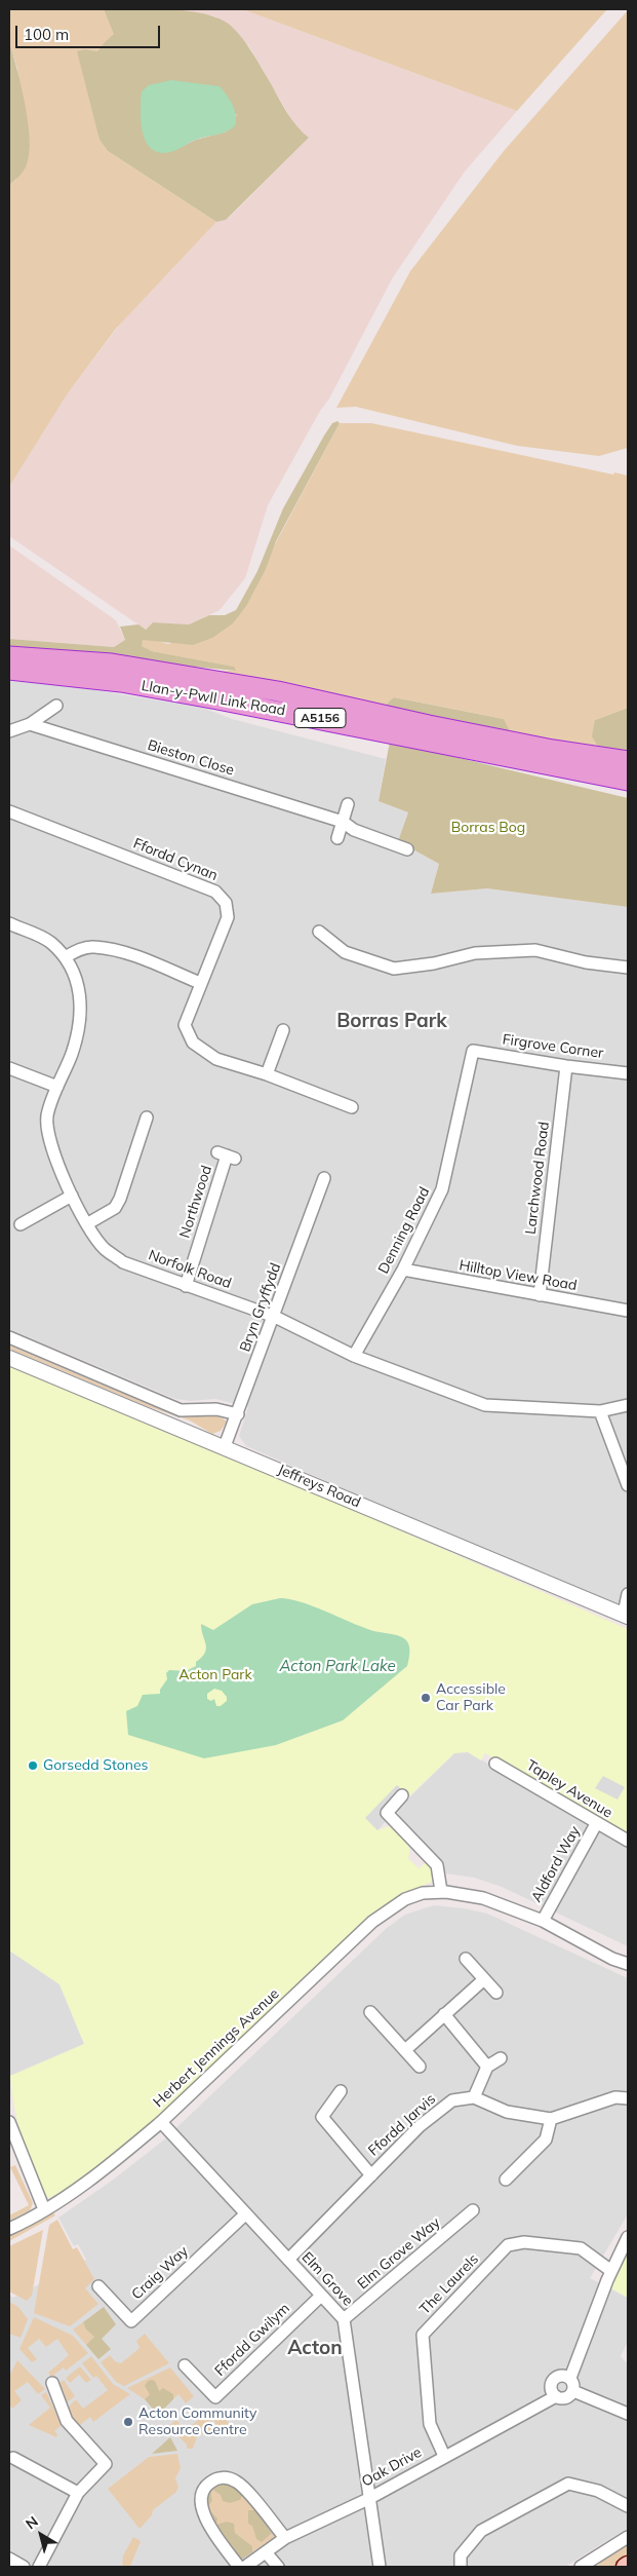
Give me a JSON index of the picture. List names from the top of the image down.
{
  "streets": {
    "highway": ["Llan-y-Pwll Link Road", "A5156"],
    "street": [
      "Bieston Close",
      "Ffordd Cynan",
      "Firgrove Corner",
      "Larchwood Road",
      "Northwood",
      "Denning Road",
      "Norfolk Road",
      "Hilltop View Road",
      "Bryn Gryffydd",
      "Jeffreys Road",
      "Tapley Avenue",
      "Aldford Way",
      "Herbert Jennings Avenue",
      "Ffordd Jarvis",
      "Elm Grove Way",
      "Craig Way",
      "Elm Grove",
      "The Laurels",
      "Ffordd Gwilym",
      "Oak Drive"
    ]
  },
  "crossings": [
    ["Firgrove Corner", "Larchwood Road"],
    ["Firgrove Corner", "Denning Road"],
    ["Larchwood Road", "Hilltop View Road"],
    ["Northwood", "Norfolk Road"],
    ["Denning Road", "Norfolk Road"],
    ["Denning Road", "Hilltop View Road"],
    ["Norfolk Road", "Bryn Gryffydd"],
    ["Bryn Gryffydd", "Jeffreys Road"],
    ["Tapley Avenue", "Aldford Way"],
    ["Aldford Way", "Herbert Jennings Avenue"],
    ["Herbert Jennings Avenue", "Elm Grove"],
    ["Ffordd Jarvis", "Elm Grove"],
    ["Elm Grove Way", "Elm Grove"],
    ["Craig Way", "Elm Grove"],
    ["Elm Grove", "Ffordd Gwilym"],
    ["Elm Grove", "Oak Drive"],
    ["The Laurels", "Oak Drive"]
  ],
  "districts": ["Borras Park", "Acton"],
  "water": ["Acton Park Lake"],
  "parks": ["Borras Bog", "Acton Park"],
  "places": ["Accessible Car Park", "Gorsedd Stones", "Acton Community Resource Centre"],
  "scale_bar": "100 m",
  "north": "top left"
}
